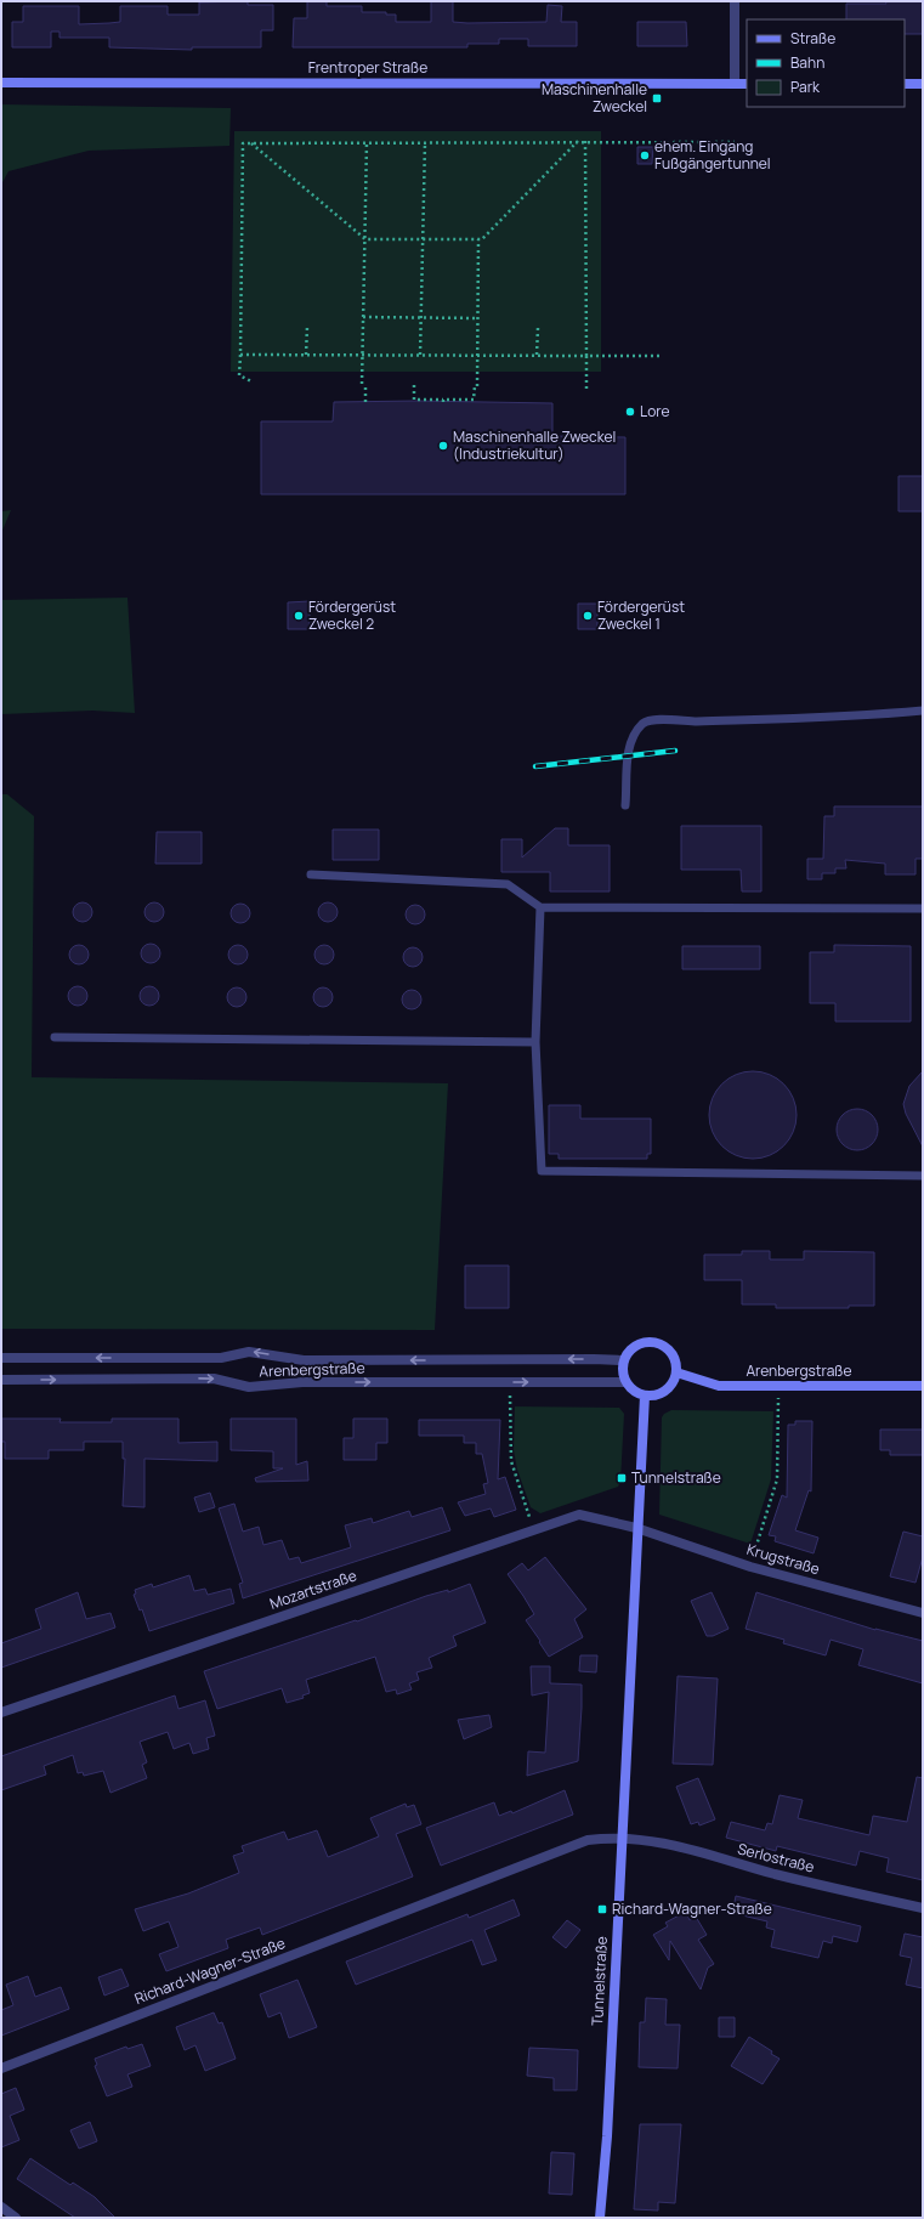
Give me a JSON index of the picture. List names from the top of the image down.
{
  "streets": {
    "street": [
      "Frentroper Straße",
      "Arenbergstraße",
      "Krugstraße",
      "Mozartstraße",
      "Serlostraße",
      "Richard-Wagner-Straße",
      "Tunnelstraße"
    ]
  },
  "crossings": [
    ["Arenbergstraße", "Tunnelstraße"],
    ["Krugstraße", "Mozartstraße"],
    ["Krugstraße", "Tunnelstraße"],
    ["Mozartstraße", "Tunnelstraße"],
    ["Serlostraße", "Richard-Wagner-Straße"],
    ["Serlostraße", "Tunnelstraße"],
    ["Richard-Wagner-Straße", "Tunnelstraße"]
  ],
  "places": {
    "transit": ["Maschinenhalle Zweckel", "Tunnelstraße", "Richard-Wagner-Straße"],
    "other": [
      "ehem. Eingang Fußgängertunnel",
      "Lore",
      "Maschinenhalle Zweckel (Industriekultur)",
      "Fördergerüst Zweckel 2",
      "Fördergerüst Zweckel 1"
    ]
  },
  "legend": ["Straße", "Bahn", "Park"]
}
